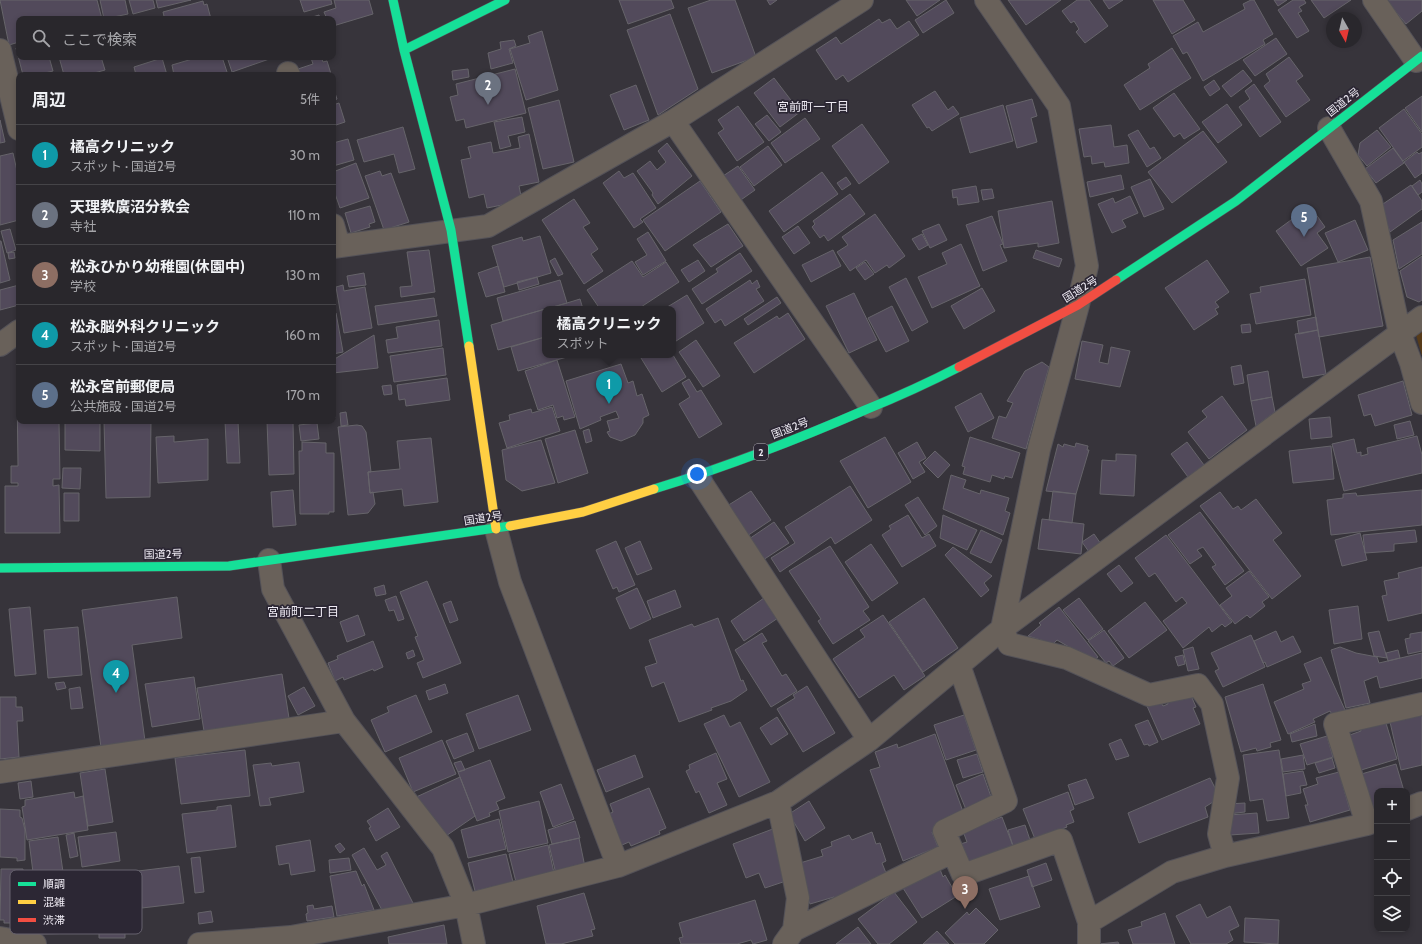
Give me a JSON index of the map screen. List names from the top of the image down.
{
  "streets": {
    "main road": ["国道2号", "2"]
  },
  "districts": ["宮前町一丁目", "宮前町二丁目"],
  "legend": ["順調", "混雑", "渋滞"],
  "north": "bottom",
  "page": {
    "search": "ここで検索",
    "pins": [
      "2",
      "5",
      "1",
      "4",
      "3"
    ],
    "heading": ["周辺", "5件"],
    "list": [
      {
        "mark": "1",
        "name": "橘高クリニック",
        "note": "スポット · 国道2号",
        "value": "30 m"
      },
      {
        "mark": "2",
        "name": "天理教廣沼分教会",
        "note": "寺社",
        "value": "110 m"
      },
      {
        "mark": "3",
        "name": "松永ひかり幼稚園(休園中)",
        "note": "学校",
        "value": "130 m"
      },
      {
        "mark": "4",
        "name": "松永脳外科クリニック",
        "note": "スポット · 国道2号",
        "value": "160 m"
      },
      {
        "mark": "5",
        "name": "松永宮前郵便局",
        "note": "公共施設 · 国道2号",
        "value": "170 m"
      }
    ],
    "popup": ["橘高クリニック", "スポット"],
    "map_buttons": ["+", "−"]
  }
}
